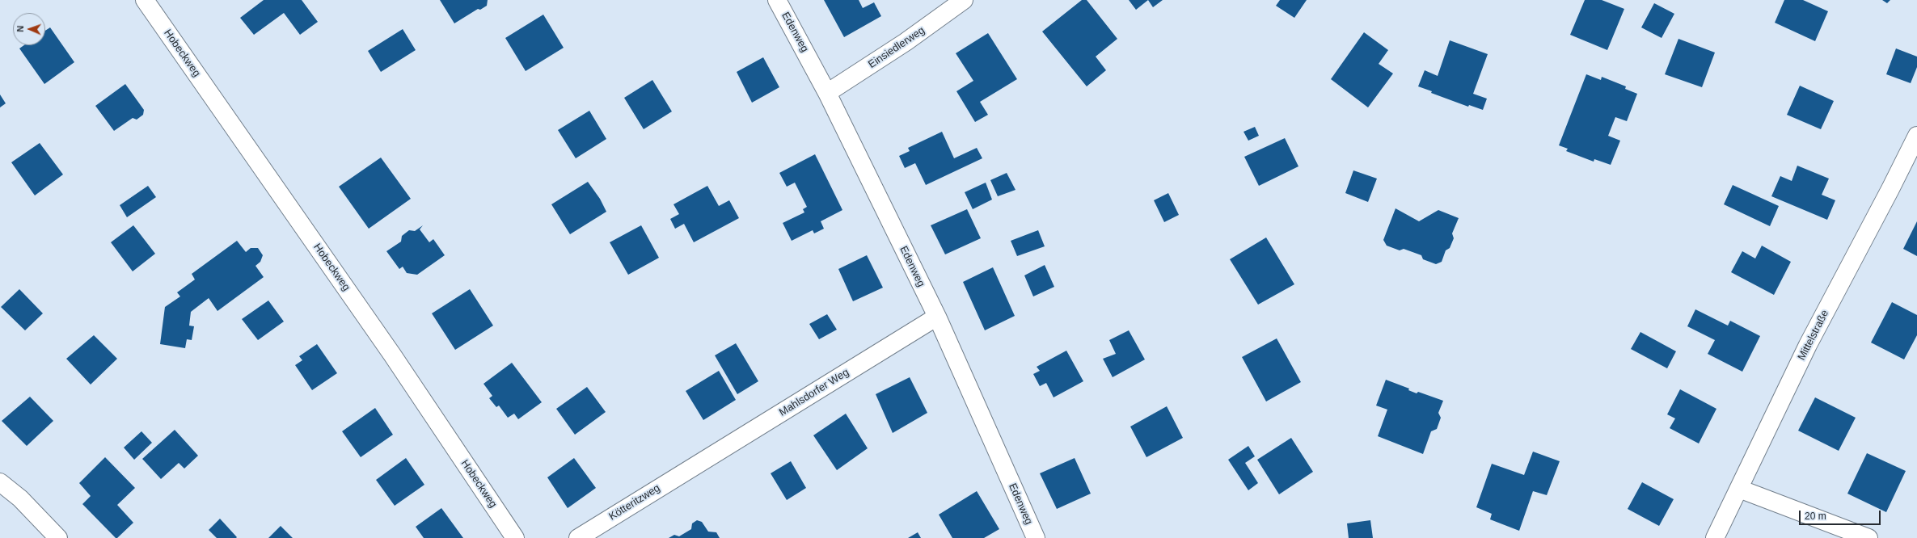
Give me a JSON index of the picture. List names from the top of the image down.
{
  "streets": {
    "street": [
      "Edenweg",
      "Einsiedlerweg",
      "Hobeckweg",
      "Mittelstraße",
      "Mahlsdorfer Weg",
      "Kötteritzweg"
    ]
  },
  "crossings": [
    ["Edenweg", "Einsiedlerweg"],
    ["Edenweg", "Mahlsdorfer Weg"],
    ["Mahlsdorfer Weg", "Kötteritzweg"]
  ],
  "scale_bar": "20 m",
  "north": "left"
}
